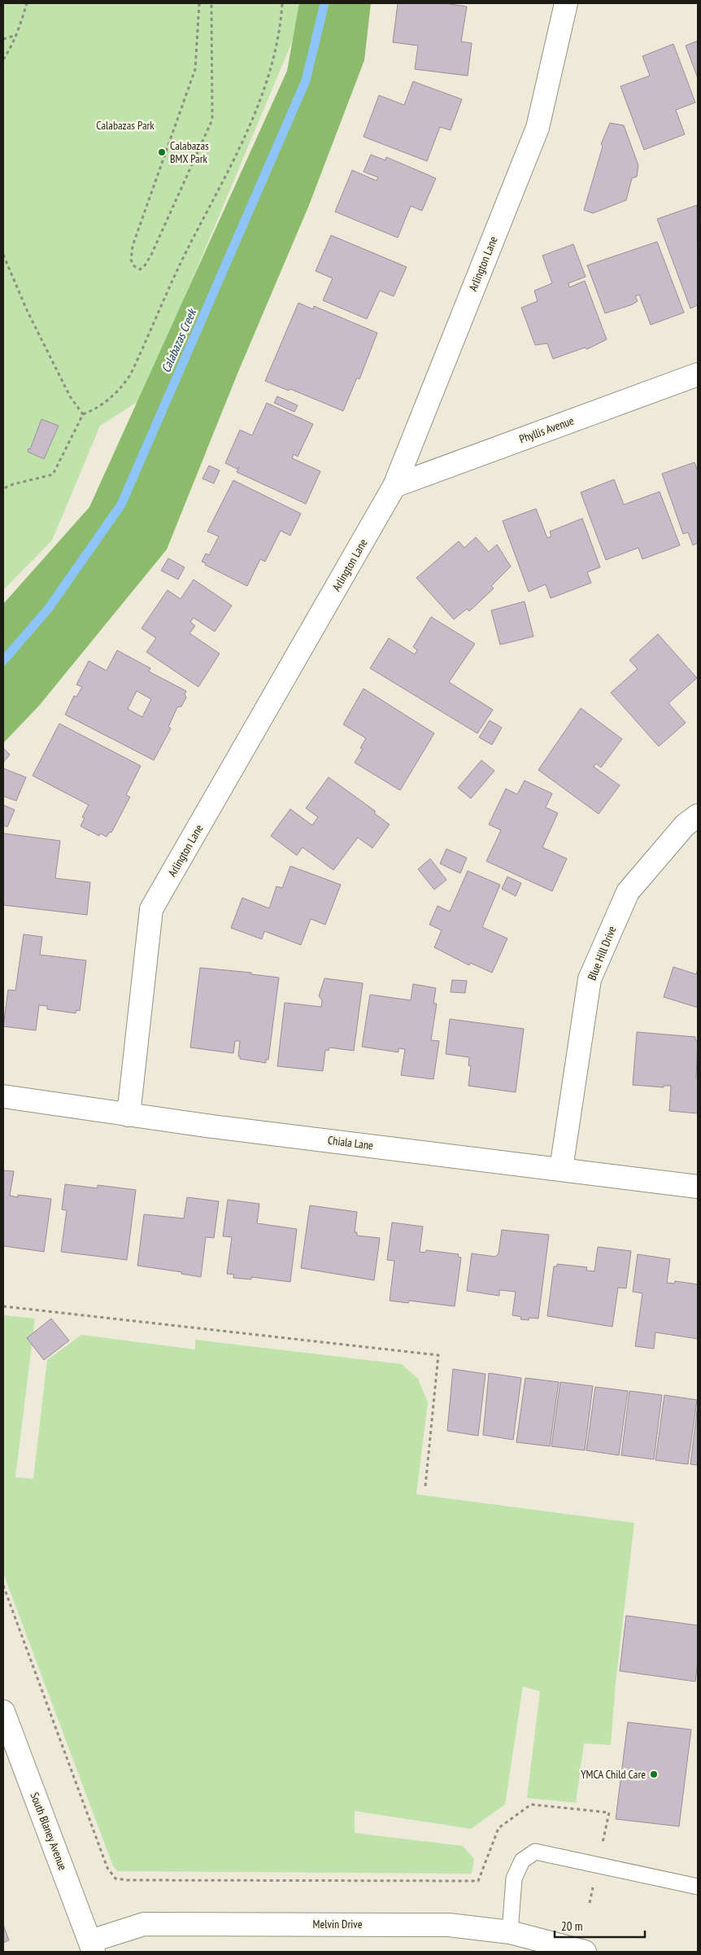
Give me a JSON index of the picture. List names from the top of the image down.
{
  "streets": {
    "street": [
      "Arlington Lane",
      "Phyllis Avenue",
      "Blue Hill Drive",
      "Chiala Lane",
      "South Blaney Avenue",
      "Melvin Drive"
    ]
  },
  "crossings": [
    ["Arlington Lane", "Phyllis Avenue"],
    ["Arlington Lane", "Chiala Lane"],
    ["Blue Hill Drive", "Chiala Lane"],
    ["South Blaney Avenue", "Melvin Drive"]
  ],
  "water": ["Calabazas Creek"],
  "parks": ["Calabazas Park"],
  "places": ["Calabazas BMX Park", "YMCA Child Care"],
  "scale_bar": "20 m"
}
